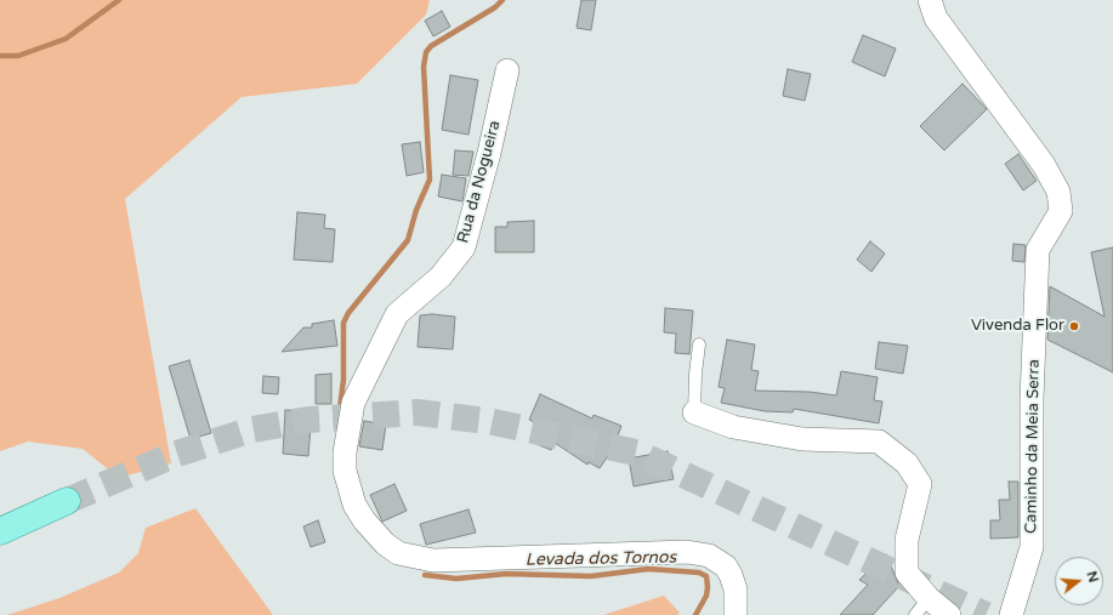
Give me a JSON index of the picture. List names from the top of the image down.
{
  "streets": {
    "street": ["Rua da Nogueira", "Caminho da Meia Serra"]
  },
  "water": ["Levada dos Tornos"],
  "places": ["Vivenda Flor"],
  "north": "right"
}
